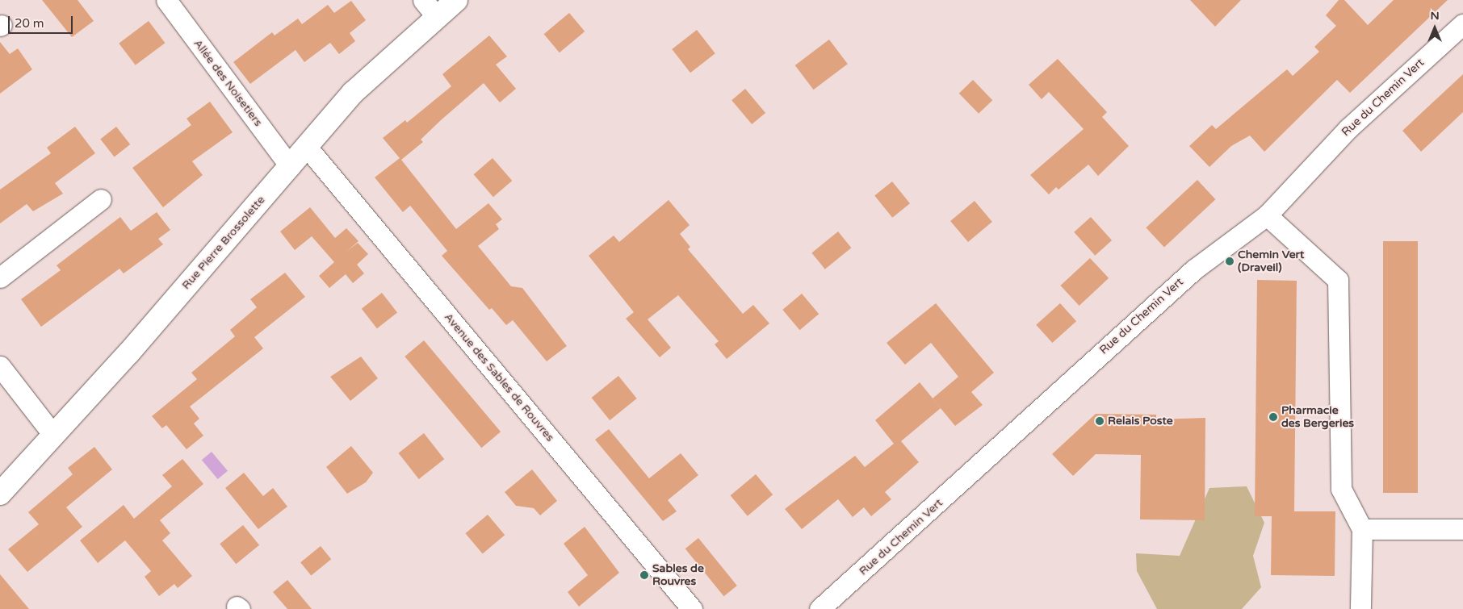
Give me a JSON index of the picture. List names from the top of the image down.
{
  "streets": {
    "street": [
      "Allée des Noisetiers",
      "Rue du Chemin Vert",
      "Rue Pierre Brossolette",
      "Avenue des Sables de Rouvres"
    ]
  },
  "crossings": [
    ["Allée des Noisetiers", "Rue Pierre Brossolette"],
    ["Rue Pierre Brossolette", "Avenue des Sables de Rouvres"]
  ],
  "places": [
    "Chemin Vert (Draveil)",
    "Pharmacie des Bergeries",
    "Relais Poste",
    "Sables de Rouvres"
  ],
  "scale_bar": "20 m",
  "north": "top"
}
